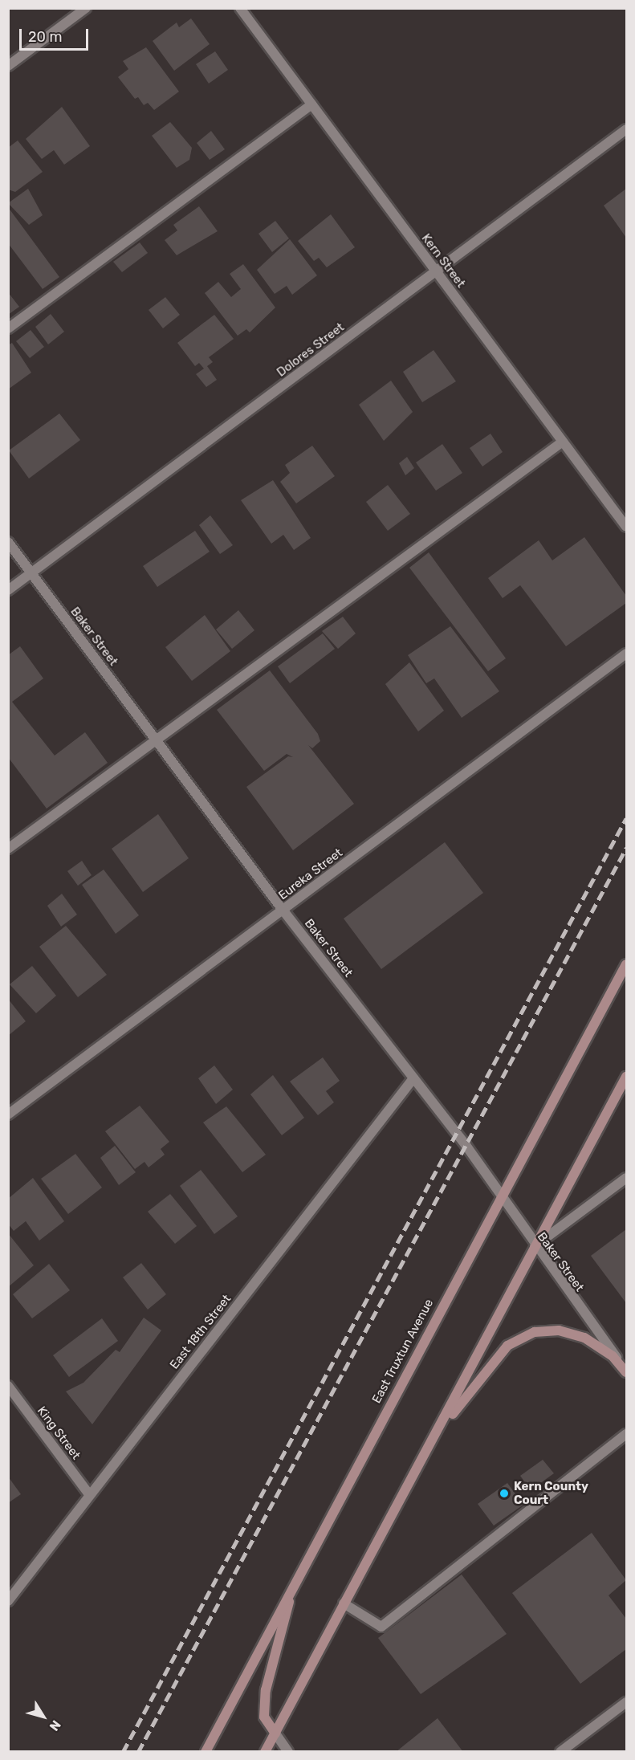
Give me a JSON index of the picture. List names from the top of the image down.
{
  "streets": {
    "main road": ["East Truxtun Avenue"],
    "street": [
      "Kern Street",
      "Dolores Street",
      "Baker Street",
      "Eureka Street",
      "East 18th Street",
      "King Street"
    ]
  },
  "crossings": [
    ["Kern Street", "Dolores Street"],
    ["Dolores Street", "Baker Street"],
    ["Baker Street", "Eureka Street"],
    ["Baker Street", "East 18th Street"],
    ["Baker Street", "East Truxtun Avenue"],
    ["East 18th Street", "King Street"]
  ],
  "places": ["Kern County Court"],
  "scale_bar": "20 m",
  "north": "bottom right"
}
